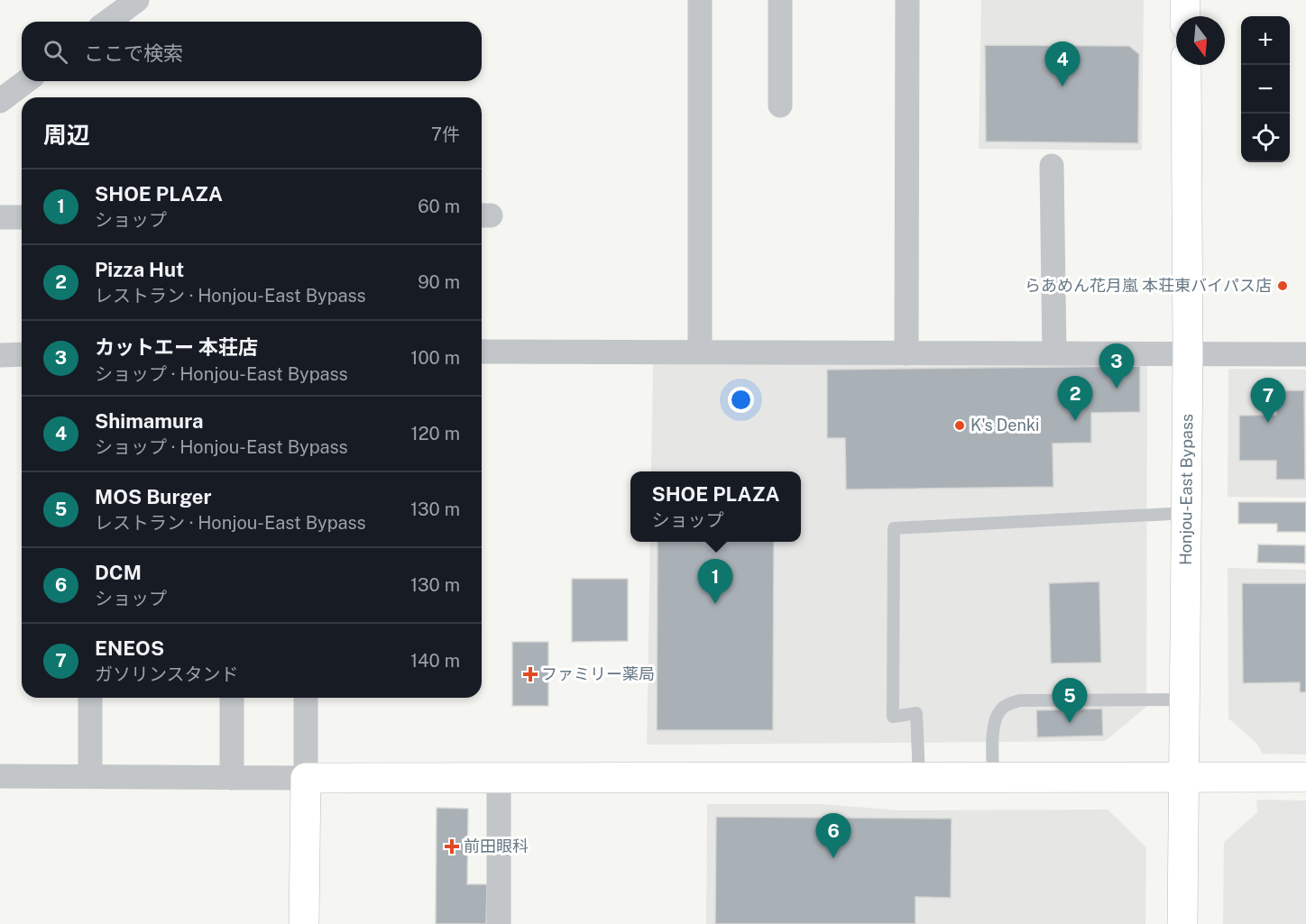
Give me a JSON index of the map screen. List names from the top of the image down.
{
  "streets": {
    "main road": ["Honjou-East Bypass"]
  },
  "places": {
    "other": ["らあめん花月嵐 本荘東バイパス店", "K's Denki"],
    "health": ["ファミリー薬局", "前田眼科"]
  },
  "north": "bottom",
  "page": {
    "map_buttons": ["+", "−"],
    "search": "ここで検索",
    "pins": [
      "4",
      "3",
      "2",
      "7",
      "1",
      "5",
      "6"
    ],
    "heading": ["周辺", "7件"],
    "list": [
      {
        "mark": "1",
        "name": "SHOE PLAZA",
        "note": "ショップ",
        "value": "60 m"
      },
      {
        "mark": "2",
        "name": "Pizza Hut",
        "note": "レストラン · Honjou-East Bypass",
        "value": "90 m"
      },
      {
        "mark": "3",
        "name": "カットエー 本荘店",
        "note": "ショップ · Honjou-East Bypass",
        "value": "100 m"
      },
      {
        "mark": "4",
        "name": "Shimamura",
        "note": "ショップ · Honjou-East Bypass",
        "value": "120 m"
      },
      {
        "mark": "5",
        "name": "MOS Burger",
        "note": "レストラン · Honjou-East Bypass",
        "value": "130 m"
      },
      {
        "mark": "6",
        "name": "DCM",
        "note": "ショップ",
        "value": "130 m"
      },
      {
        "mark": "7",
        "name": "ENEOS",
        "note": "ガソリンスタンド",
        "value": "140 m"
      }
    ],
    "popup": ["SHOE PLAZA", "ショップ"]
  }
}
